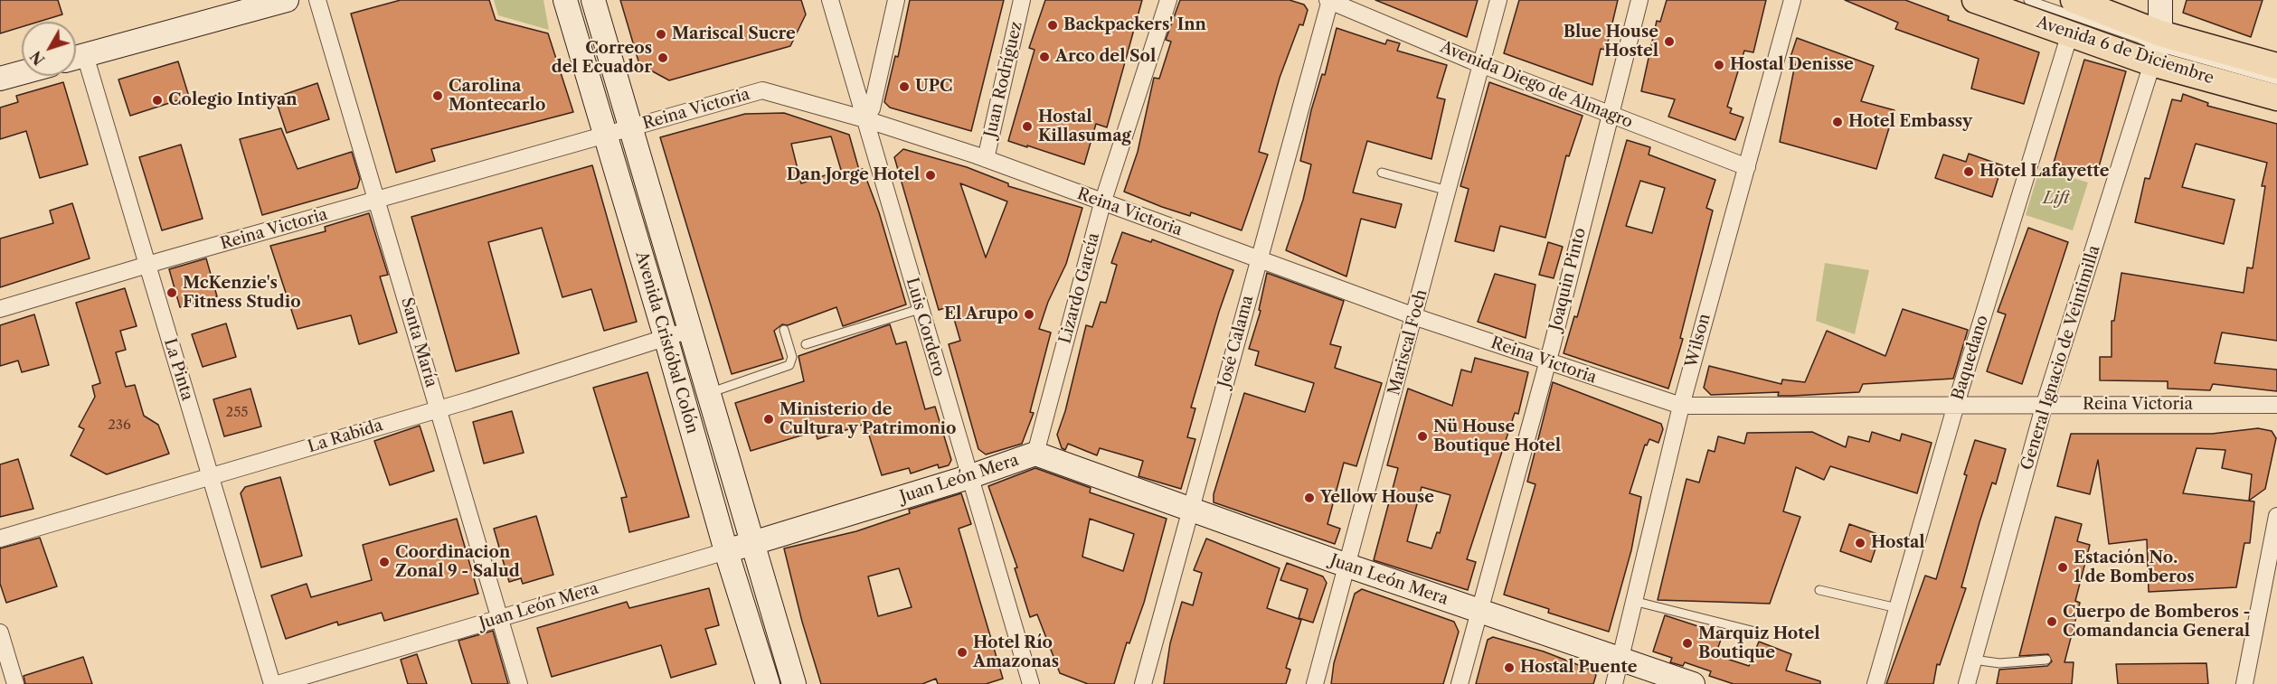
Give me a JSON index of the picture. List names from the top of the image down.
{
  "streets": {
    "main road": ["Avenida 6 de Diciembre"],
    "street": [
      "Juan Rodríguez",
      "Avenida Diego de Almagro",
      "Reina Victoria",
      "Joaquin Pinto",
      "Lizardo García",
      "Luis Cordero",
      "Wilson",
      "José Calama",
      "Santa María",
      "Avenida Cristóbal Colón",
      "Mariscal Foch",
      "Baquedano",
      "General Ignacio de Veintimilla",
      "La Pinta",
      "La Rabida",
      "Juan León Mera"
    ]
  },
  "crossings": [
    ["Avenida 6 de Diciembre", "Baquedano"],
    ["Avenida 6 de Diciembre", "General Ignacio de Veintimilla"],
    ["Juan Rodríguez", "Reina Victoria"],
    ["Avenida Diego de Almagro", "Joaquin Pinto"],
    ["Avenida Diego de Almagro", "Wilson"],
    ["Avenida Diego de Almagro", "José Calama"],
    ["Avenida Diego de Almagro", "Mariscal Foch"],
    ["Reina Victoria", "Joaquin Pinto"],
    ["Reina Victoria", "Lizardo García"],
    ["Reina Victoria", "Luis Cordero"],
    ["Reina Victoria", "Wilson"],
    ["Reina Victoria", "José Calama"],
    ["Reina Victoria", "Santa María"],
    ["Reina Victoria", "Avenida Cristóbal Colón"],
    ["Reina Victoria", "Mariscal Foch"],
    ["Reina Victoria", "Baquedano"],
    ["Reina Victoria", "General Ignacio de Veintimilla"],
    ["Reina Victoria", "La Pinta"],
    ["Joaquin Pinto", "Juan León Mera"],
    ["Lizardo García", "Juan León Mera"],
    ["Luis Cordero", "Juan León Mera"],
    ["Wilson", "Juan León Mera"],
    ["José Calama", "Juan León Mera"],
    ["Santa María", "La Rabida"],
    ["Santa María", "Juan León Mera"],
    ["Avenida Cristóbal Colón", "La Rabida"],
    ["Avenida Cristóbal Colón", "Juan León Mera"],
    ["Mariscal Foch", "Juan León Mera"],
    ["La Pinta", "La Rabida"]
  ],
  "parks": ["Lift"],
  "places": [
    "Backpackers' Inn",
    "Mariscal Sucre",
    "Blue House Hostel",
    "Arco del Sol",
    "Correos del Ecuador",
    "Hostal Denisse",
    "UPC",
    "Carolina Montecarlo",
    "Colegio Intiyan",
    "Hotel Embassy",
    "Hostal Killasumag",
    "Hotel Lafayette",
    "Dan Jorge Hotel",
    "McKenzie's Fitness Studio",
    "El Arupo",
    "Ministerio de Cultura y Patrimonio",
    "Nü House Boutique Hotel",
    "Yellow House",
    "Hostal",
    "Coordinacion Zonal 9 - Salud",
    "Estación No. 1 de Bomberos",
    "Cuerpo de Bomberos - Comandancia General",
    "Marquiz Hotel Boutique",
    "Hotel Río Amazonas",
    "Hostal Puente"
  ],
  "house_numbers": ["255", "236"],
  "north": "bottom left"
}
